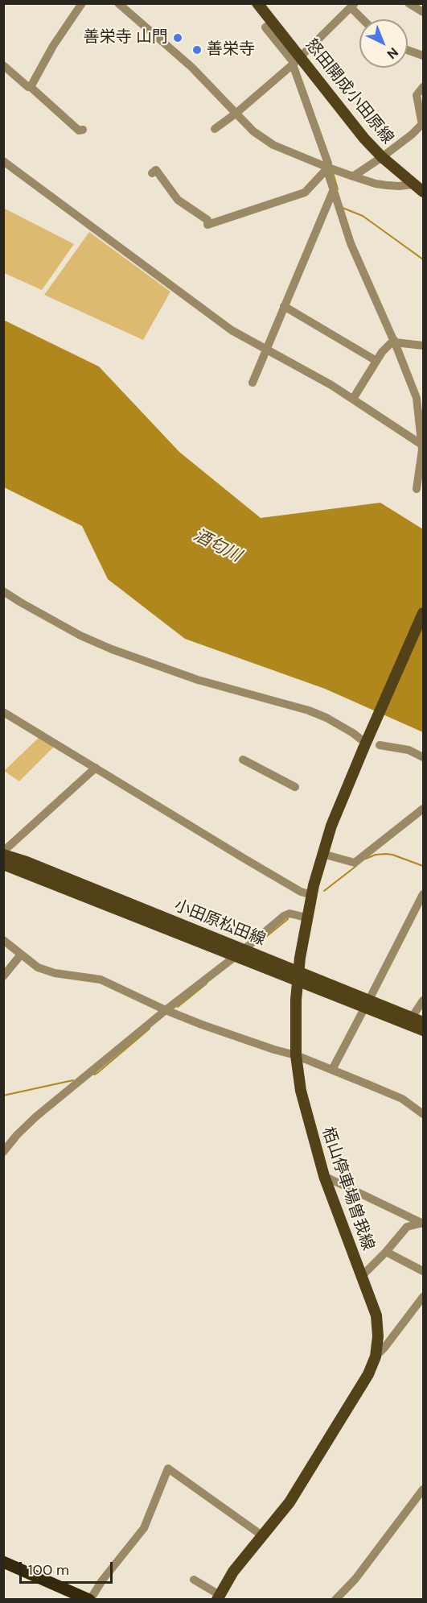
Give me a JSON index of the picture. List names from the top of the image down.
{
  "streets": {
    "main road": ["怒田開成小田原線", "小田原松田線", "栢山停車場曽我線"]
  },
  "crossings": [
    ["小田原松田線", "栢山停車場曽我線"]
  ],
  "water": ["酒匂川"],
  "places": ["善栄寺 山門", "善栄寺"],
  "scale_bar": "100 m",
  "north": "bottom right"
}
